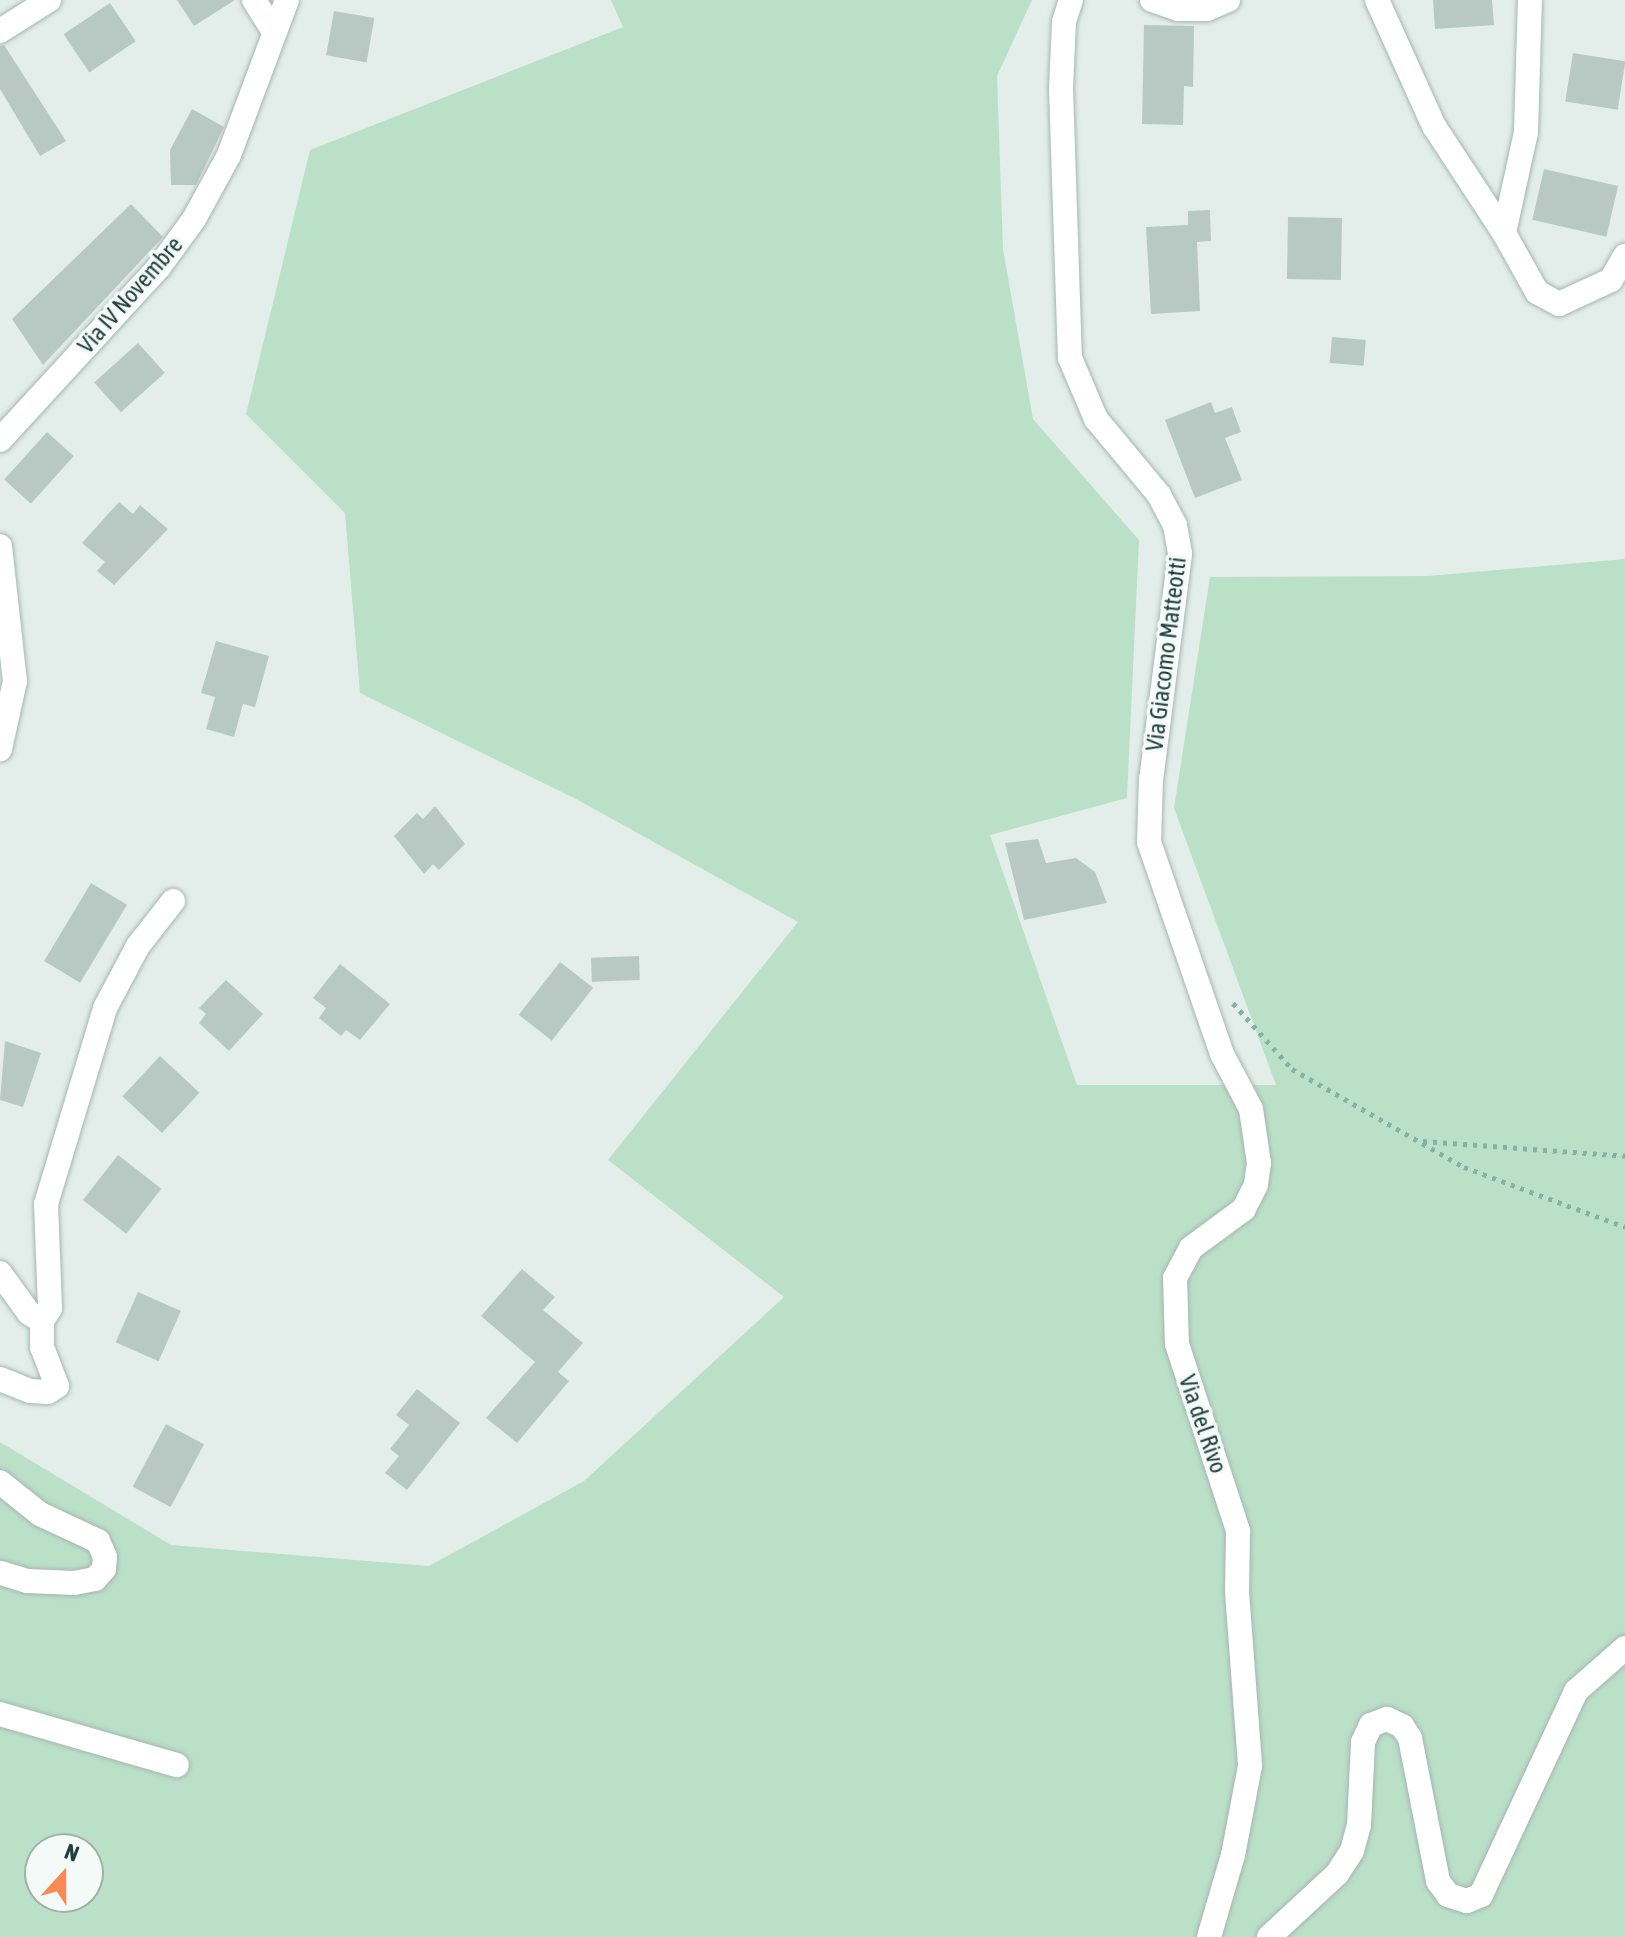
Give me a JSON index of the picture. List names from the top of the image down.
{
  "streets": {
    "street": ["Via IV Novembre", "Via Giacomo Matteotti", "Via del Rivo"]
  },
  "crossings": [
    ["Via Giacomo Matteotti", "Via del Rivo"]
  ],
  "north": "top"
}
